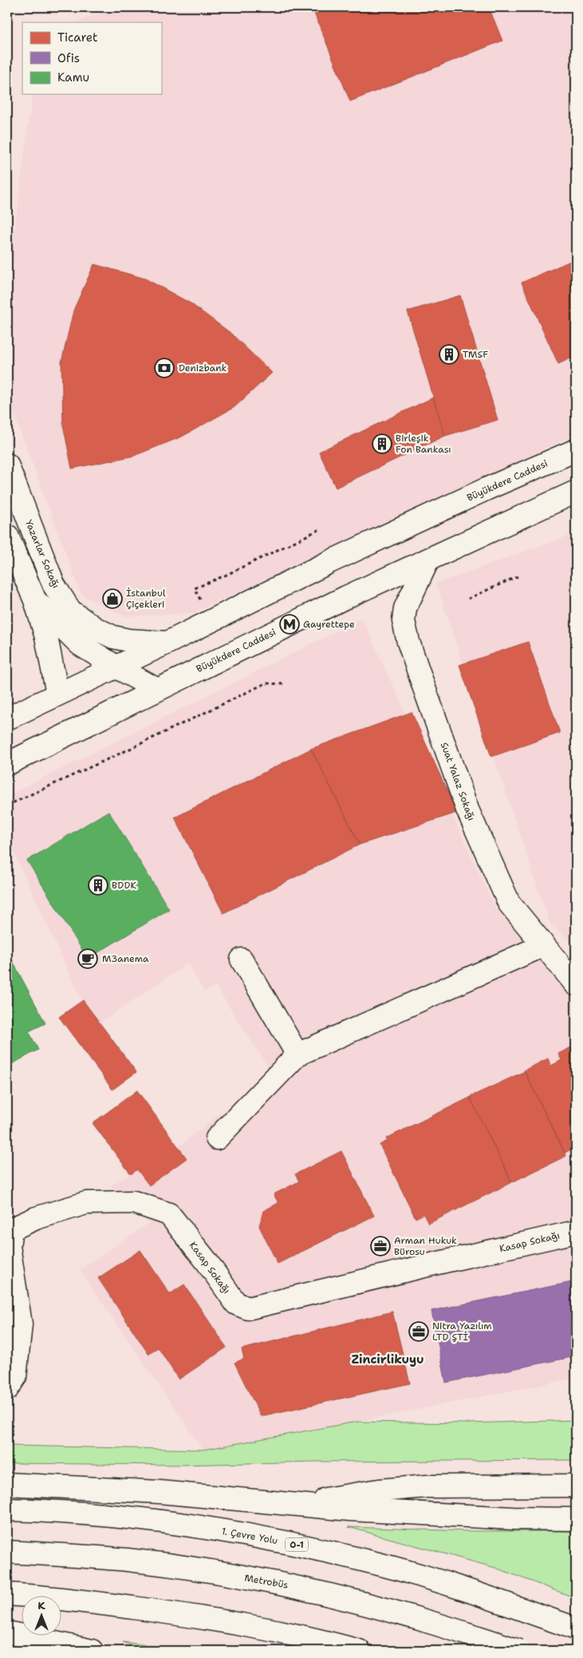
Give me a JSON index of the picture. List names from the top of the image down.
{
  "streets": {
    "main road": [
      "Büyükdere Caddesi",
      "Yazarlar Sokağı",
      "Suat Yalaz Sokağı",
      "Kasap Sokağı",
      "1. Çevre Yolu",
      "O-1",
      "Metrobüs"
    ]
  },
  "crossings": [
    ["Büyükdere Caddesi", "Yazarlar Sokağı"],
    ["Büyükdere Caddesi", "Suat Yalaz Sokağı"]
  ],
  "districts": ["Zincirlikuyu"],
  "places": {
    "building": ["TMSF", "Birleşik Fon Bankası", "BDDK"],
    "bank": ["Denizbank"],
    "shop": ["İstanbul Çiçekleri"],
    "metro station": ["Gayrettepe"],
    "cafe": ["M3anema"],
    "office": ["Arman Hukuk Bürosu", "Nitra Yazılım LTD ŞTİ"]
  },
  "legend": ["Ticaret", "Ofis", "Kamu"],
  "north": "top"
}
